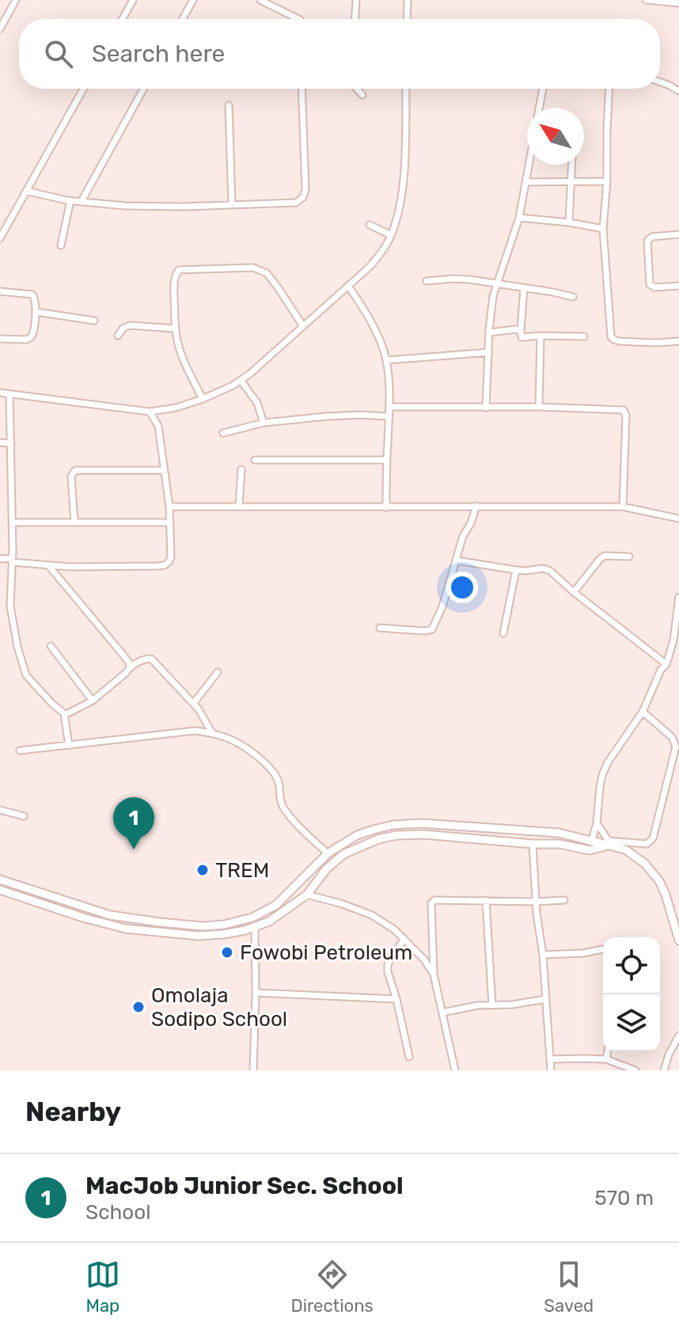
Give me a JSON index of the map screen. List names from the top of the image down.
{
  "places": ["TREM", "Fowobi Petroleum", "Omolaja Sodipo School"],
  "north": "top left",
  "page": {
    "search": "Search here",
    "pins": "1",
    "heading": "Nearby",
    "list": [
      {
        "mark": "1",
        "name": "MacJob Junior Sec. School",
        "note": "School",
        "value": "570 m"
      }
    ],
    "nav": ["Map", "Directions", "Saved"]
  }
}
